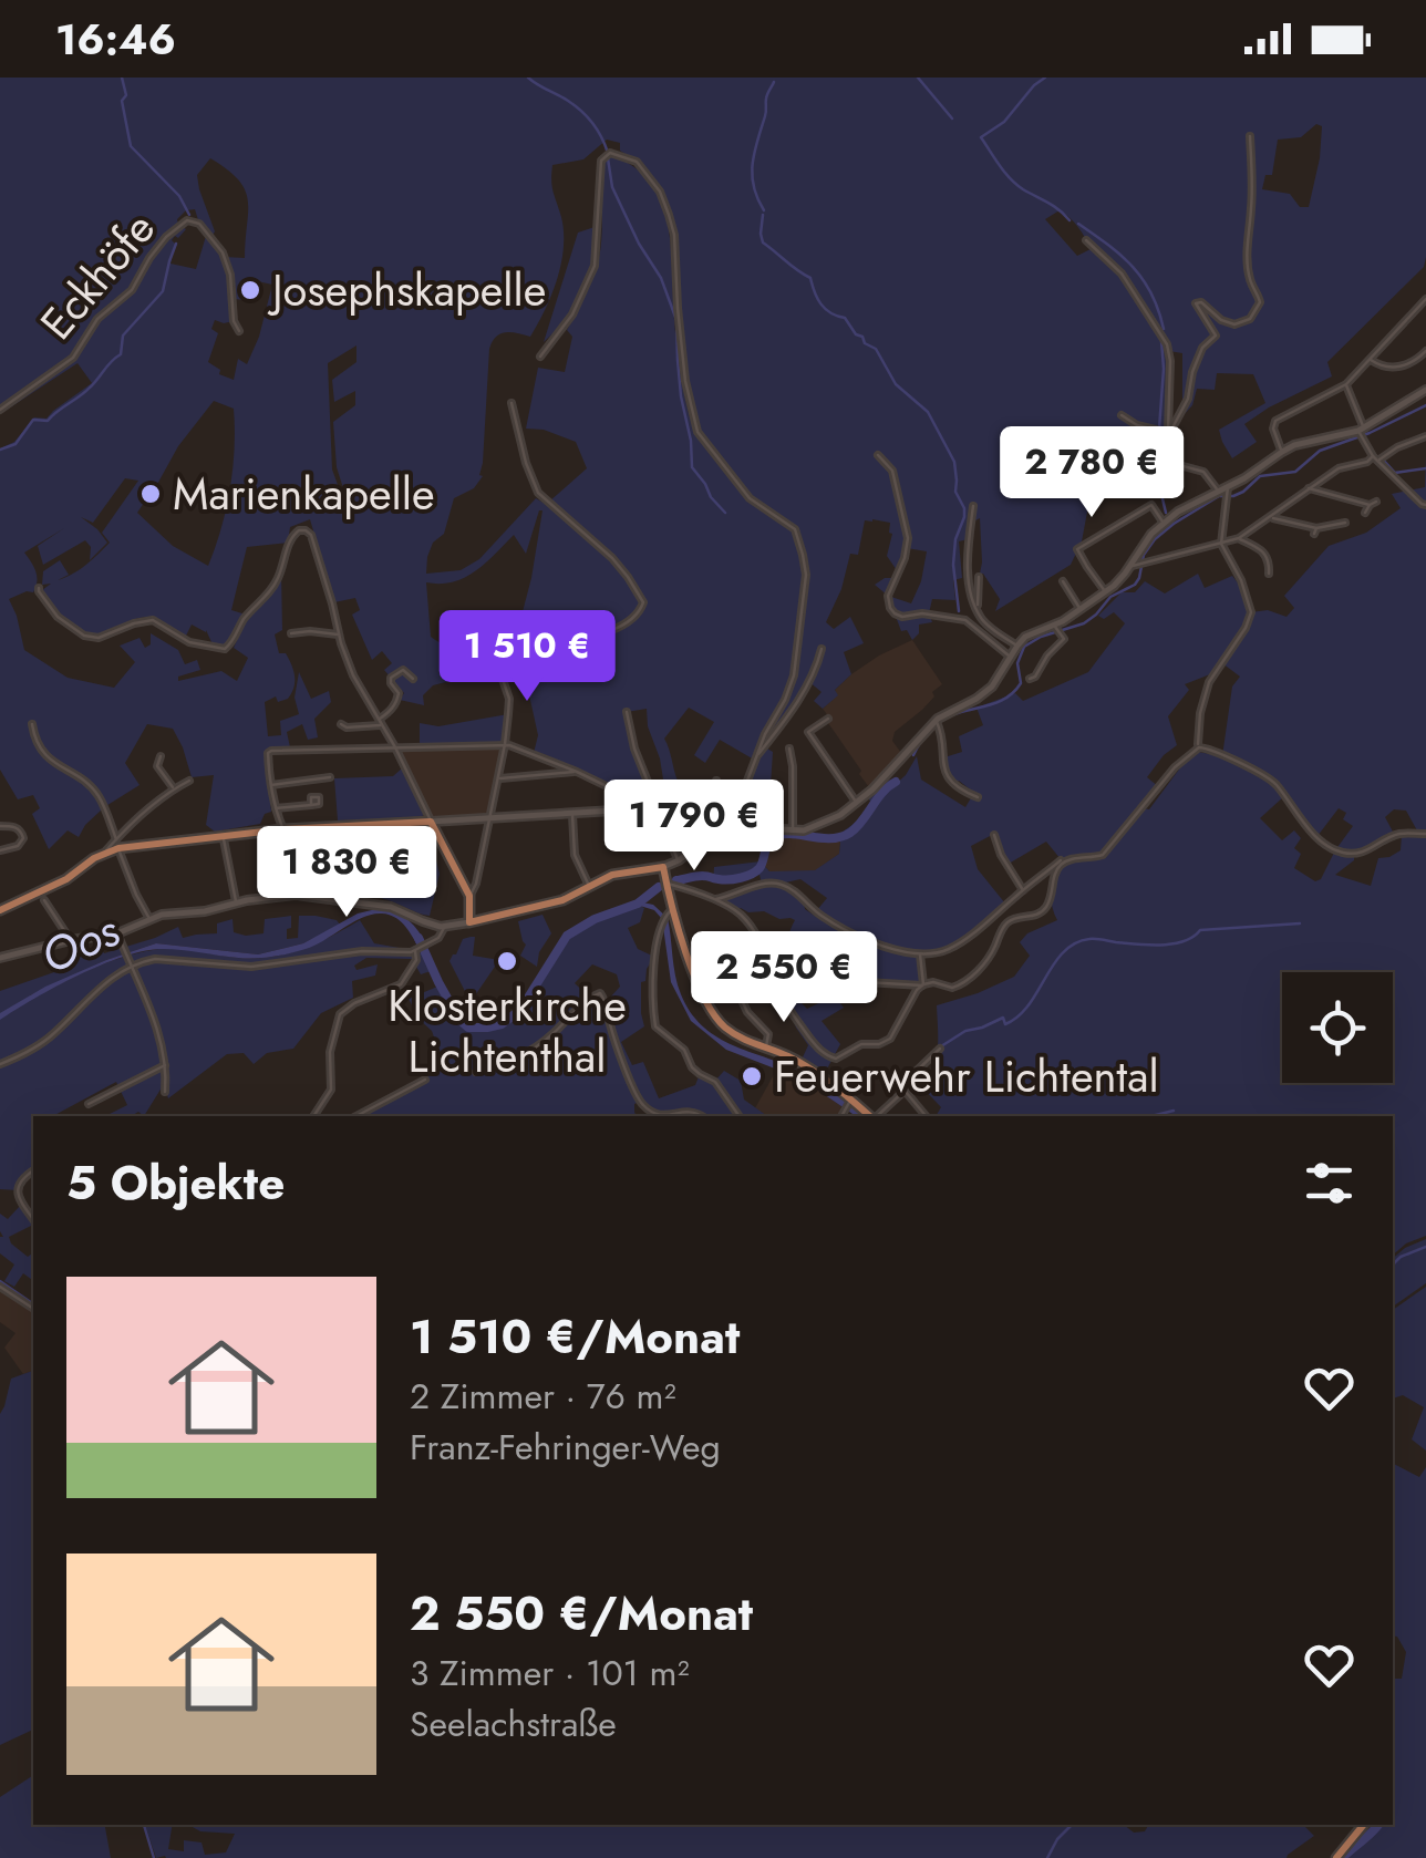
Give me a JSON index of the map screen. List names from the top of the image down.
{
  "streets": {
    "street": ["Eckhöfe"]
  },
  "water": ["Oos"],
  "places": [
    "Josephskapelle",
    "Marienkapelle",
    "Klosterkirche Lichtenthal",
    "Feuerwehr Lichtental"
  ],
  "page": {
    "status": "16:46",
    "price": [
      "2 780 €",
      "1 510 €",
      "1 790 €",
      "1 830 €",
      "2 550 €"
    ],
    "heading": "5 Objekte",
    "list": [
      {
        "name": "1 510 €/Monat",
        "note": "2 Zimmer · 76 m² · Franz-Fehringer-Weg"
      },
      {
        "name": "2 550 €/Monat",
        "note": "3 Zimmer · 101 m² · Seelachstraße"
      }
    ]
  }
}
